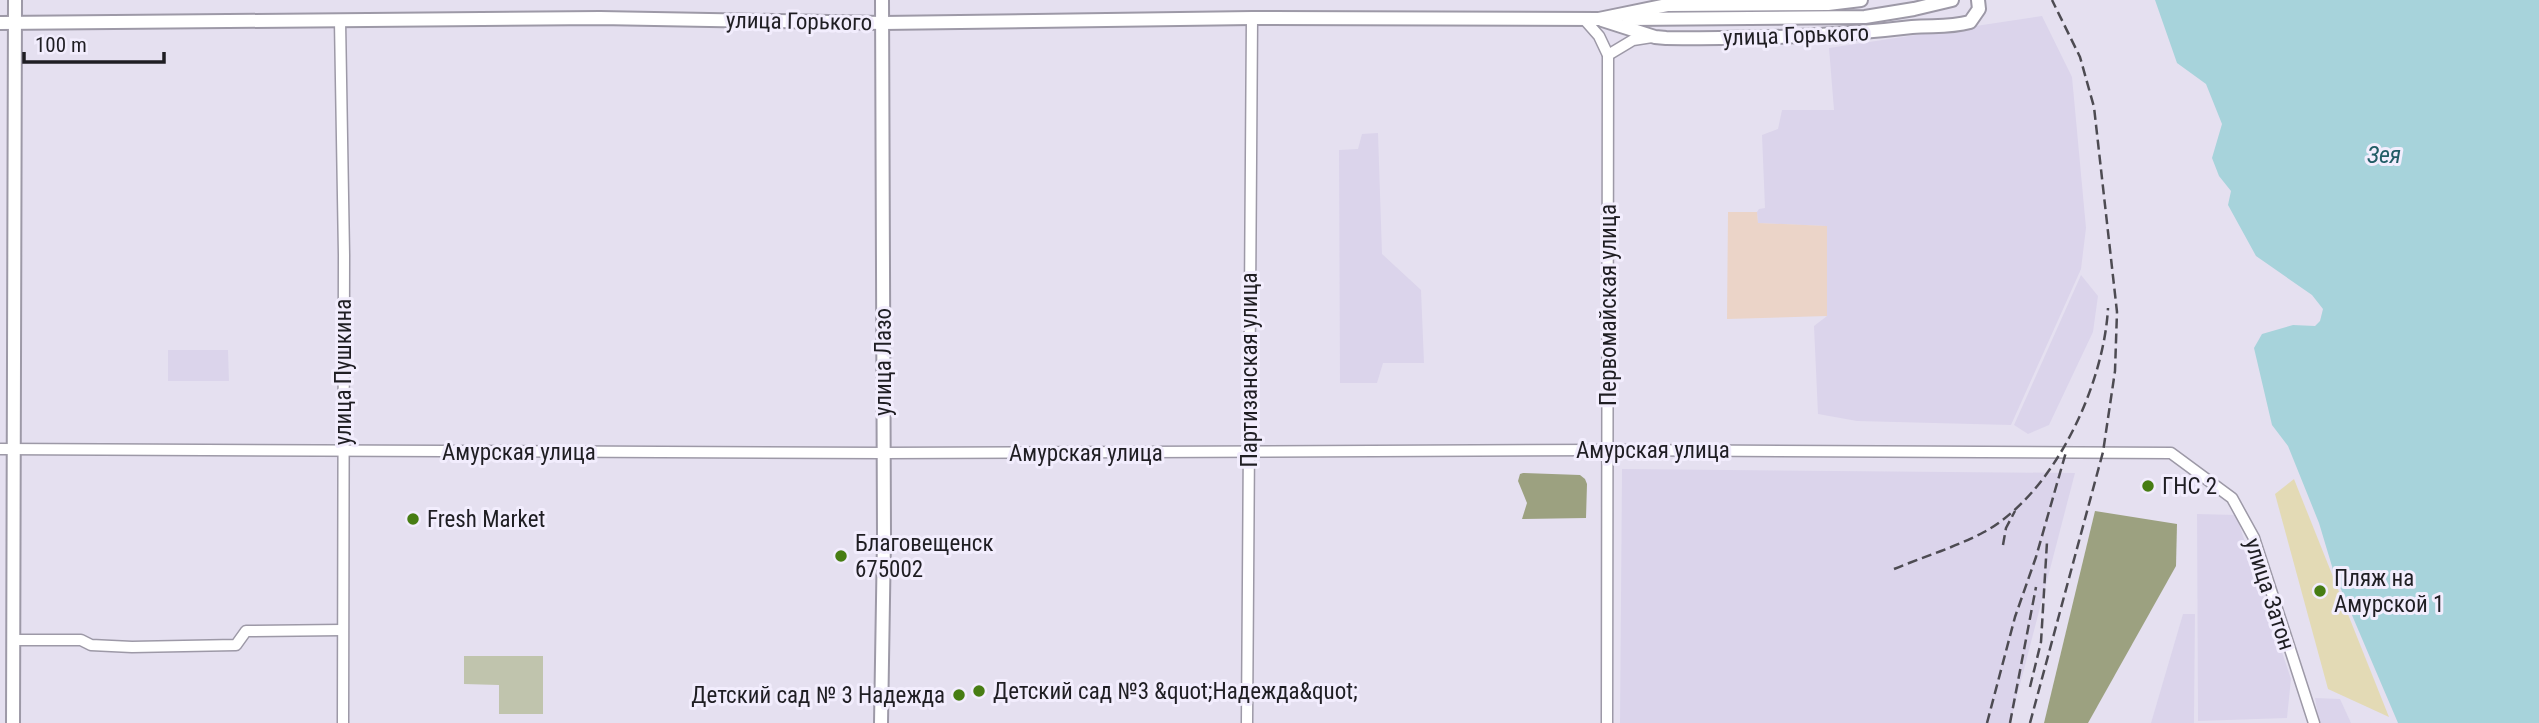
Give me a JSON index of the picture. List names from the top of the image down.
{
  "streets": {
    "main road": ["улица Горького", "улица Лазо"],
    "street": [
      "Первомайская улица",
      "Партизанская улица",
      "улица Пушкина",
      "Амурская улица",
      "улица Затон"
    ]
  },
  "crossings": [
    ["улица Горького", "улица Лазо"],
    ["улица Горького", "Партизанская улица"],
    ["улица Горького", "улица Пушкина"],
    ["Первомайская улица", "Амурская улица"],
    ["улица Лазо", "Амурская улица"],
    ["Партизанская улица", "Амурская улица"],
    ["улица Пушкина", "Амурская улица"],
    ["Амурская улица", "улица Затон"]
  ],
  "water": ["Зея"],
  "places": [
    "ГНС 2",
    "Fresh Market",
    "Благовещенск 675002",
    "Пляж на Амурской 1",
    "Детский сад №3 &quot;Надежда&quot;",
    "Детский сад № 3 Надежда"
  ],
  "scale_bar": "100 m"
}
